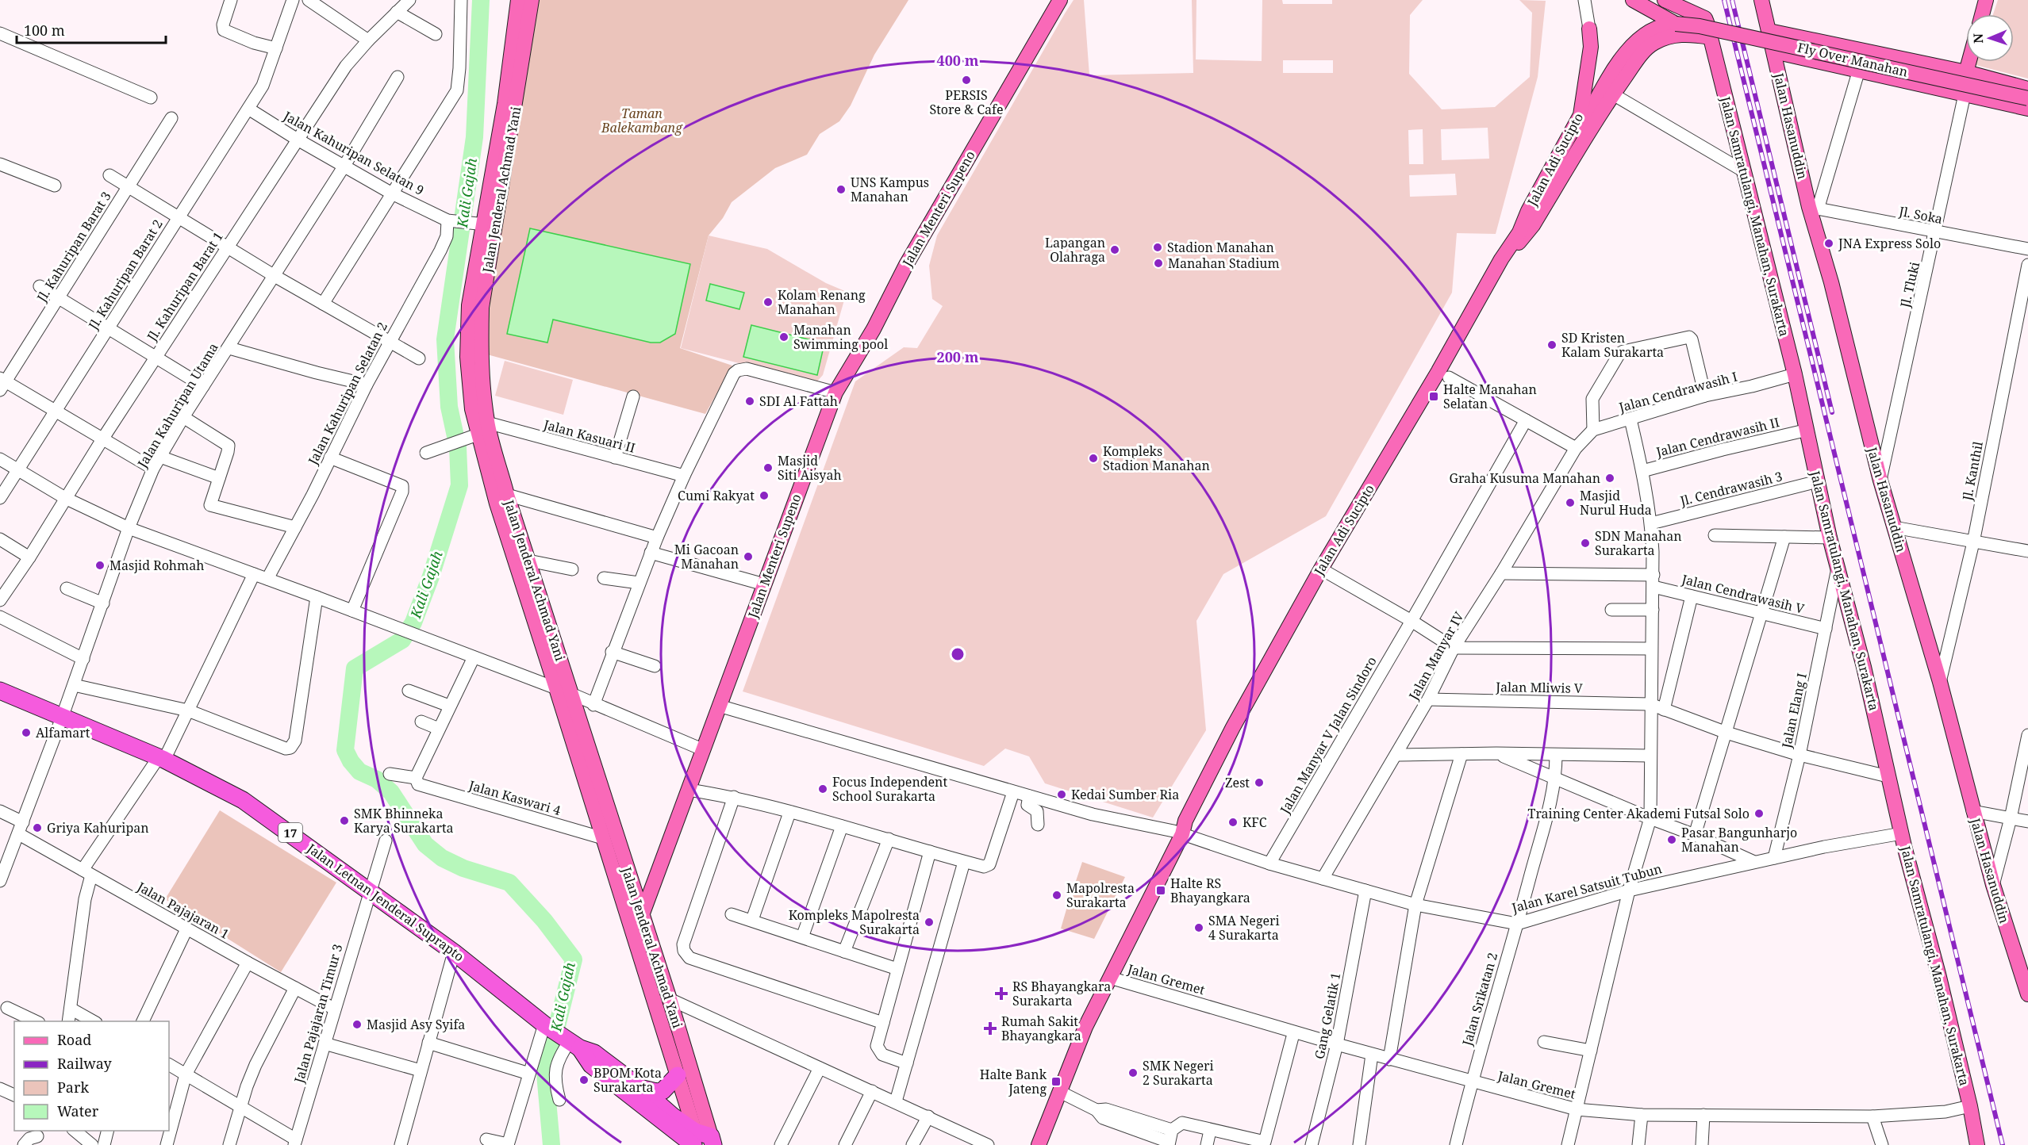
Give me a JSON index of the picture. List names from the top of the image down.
{
  "streets": {
    "highway": ["17", "Jalan Letnan Jenderal Suprapto"],
    "main road": [
      "Fly Over Manahan",
      "Jalan Hasanuddin",
      "Jalan Adi Sucipto",
      "Jalan Jenderal Achmad Yani",
      "Jalan Menteri Supeno",
      "Jalan Samratulangi, Manahan, Surakarta"
    ],
    "street": [
      "Jalan Kahuripan Selatan 9",
      "Jl. Soka",
      "Jl. Kahuripan Barat 3",
      "Jl. Kahuripan Barat 2",
      "Jl. Tluki",
      "Jl. Kahuripan Barat 1",
      "Jalan Cendrawasih I",
      "Jalan Kahuripan Selatan 2",
      "Jalan Kahuripan Utama",
      "Jalan Kasuari II",
      "Jalan Cendrawasih II",
      "Jl. Kanthil",
      "Jl. Cendrawasih 3",
      "Jalan Cendrawasih V",
      "Jalan Manyar IV",
      "Jalan Mliwis V",
      "Jalan Elang I",
      "Jalan Manyar V Jalan Sindoro",
      "Jalan Kaswari 4",
      "Jalan Karel Satsuit Tubun",
      "Jalan Pajajaran 1",
      "Jalan Gremet",
      "Jalan Srikatan 2",
      "Jalan Pajajaran Timur 3",
      "Gang Gelatik 1"
    ]
  },
  "crossings": [
    ["Fly Over Manahan", "Jalan Adi Sucipto"],
    ["Jalan Hasanuddin", "Jl. Soka"],
    ["Jalan Hasanuddin", "Jl. Tluki"],
    ["Jalan Hasanuddin", "Jl. Kanthil"],
    ["Jalan Kahuripan Selatan 9", "Jl. Kahuripan Barat 2"],
    ["Jalan Kahuripan Selatan 9", "Jl. Kahuripan Barat 1"],
    ["Jalan Kahuripan Selatan 9", "Jalan Kahuripan Selatan 2"],
    ["Jalan Kahuripan Selatan 9", "Jalan Kahuripan Utama"],
    ["Jalan Adi Sucipto", "Jalan Samratulangi, Manahan, Surakarta"],
    ["Jalan Adi Sucipto", "Jalan Karel Satsuit Tubun"],
    ["Jalan Adi Sucipto", "Jalan Gremet"],
    ["Jalan Jenderal Achmad Yani", "Jalan Menteri Supeno"],
    ["Jalan Jenderal Achmad Yani", "Jalan Kasuari II"],
    ["Jalan Jenderal Achmad Yani", "Jalan Kaswari 4"],
    ["Jalan Jenderal Achmad Yani", "17"],
    ["Jalan Jenderal Achmad Yani", "Jalan Letnan Jenderal Suprapto"],
    ["Jalan Menteri Supeno", "Jalan Karel Satsuit Tubun"],
    ["Jl. Soka", "Jl. Tluki"],
    ["Jalan Samratulangi, Manahan, Surakarta", "Jalan Cendrawasih I"],
    ["Jalan Samratulangi, Manahan, Surakarta", "Jl. Cendrawasih 3"],
    ["Jalan Samratulangi, Manahan, Surakarta", "Jalan Elang I"],
    ["Jalan Samratulangi, Manahan, Surakarta", "Jalan Karel Satsuit Tubun"],
    ["Jalan Samratulangi, Manahan, Surakarta", "Jalan Gremet"],
    ["Jalan Kahuripan Utama", "Jalan Letnan Jenderal Suprapto"],
    ["Jalan Kahuripan Utama", "Jalan Pajajaran 1"],
    ["Jalan Cendrawasih V", "Jalan Manyar IV"],
    ["Jalan Cendrawasih V", "Jalan Elang I"],
    ["Jalan Manyar IV", "Jalan Mliwis V"],
    ["Jalan Manyar IV", "Jalan Karel Satsuit Tubun"],
    ["Jalan Elang I", "Jalan Karel Satsuit Tubun"],
    ["Jalan Manyar V Jalan Sindoro", "Jalan Karel Satsuit Tubun"],
    ["17", "Jalan Letnan Jenderal Suprapto"],
    ["Jalan Karel Satsuit Tubun", "Jalan Srikatan 2"],
    ["Jalan Karel Satsuit Tubun", "Gang Gelatik 1"],
    ["Jalan Letnan Jenderal Suprapto", "Jalan Pajajaran Timur 3"],
    ["Jalan Pajajaran 1", "Jalan Pajajaran Timur 3"],
    ["Jalan Gremet", "Jalan Srikatan 2"],
    ["Jalan Gremet", "Gang Gelatik 1"]
  ],
  "water": ["Kali Gajah"],
  "parks": ["Taman Balekambang"],
  "places": {
    "other": [
      "PERSIS Store & Cafe",
      "UNS Kampus Manahan",
      "JNA Express Solo",
      "Stadion Manahan",
      "Lapangan Olahraga",
      "Manahan Stadium",
      "Kolam Renang Manahan",
      "Manahan Swimming pool",
      "SD Kristen Kalam Surakarta",
      "SDI Al Fattah",
      "Kompleks Stadion Manahan",
      "Masjid Siti Aisyah",
      "Graha Kusuma Manahan",
      "Cumi Rakyat",
      "Masjid Nurul Huda",
      "SDN Manahan Surakarta",
      "Mi Gacoan Manahan",
      "Masjid Rohmah",
      "Alfamart",
      "Zest",
      "Focus Independent School Surakarta",
      "Kedai Sumber Ria",
      "Training Center Akademi Futsal Solo",
      "SMK Bhinneka Karya Surakarta",
      "KFC",
      "Griya Kahuripan",
      "Pasar Bangunharjo Manahan",
      "Mapolresta Surakarta",
      "Kompleks Mapolresta Surakarta",
      "SMA Negeri 4 Surakarta",
      "Masjid Asy Syifa",
      "SMK Negeri 2 Surakarta",
      "BPOM Kota Surakarta"
    ],
    "transit": ["Halte Manahan Selatan", "Halte RS Bhayangkara", "Halte Bank Jateng"],
    "health": ["RS Bhayangkara Surakarta", "Rumah Sakit Bhayangkara"]
  },
  "legend": [
    "Road",
    "Railway",
    "Park",
    "Water"
  ],
  "scale_bar": "100 m",
  "north": "left",
  "rings": ["400 m", "200 m"]
}
